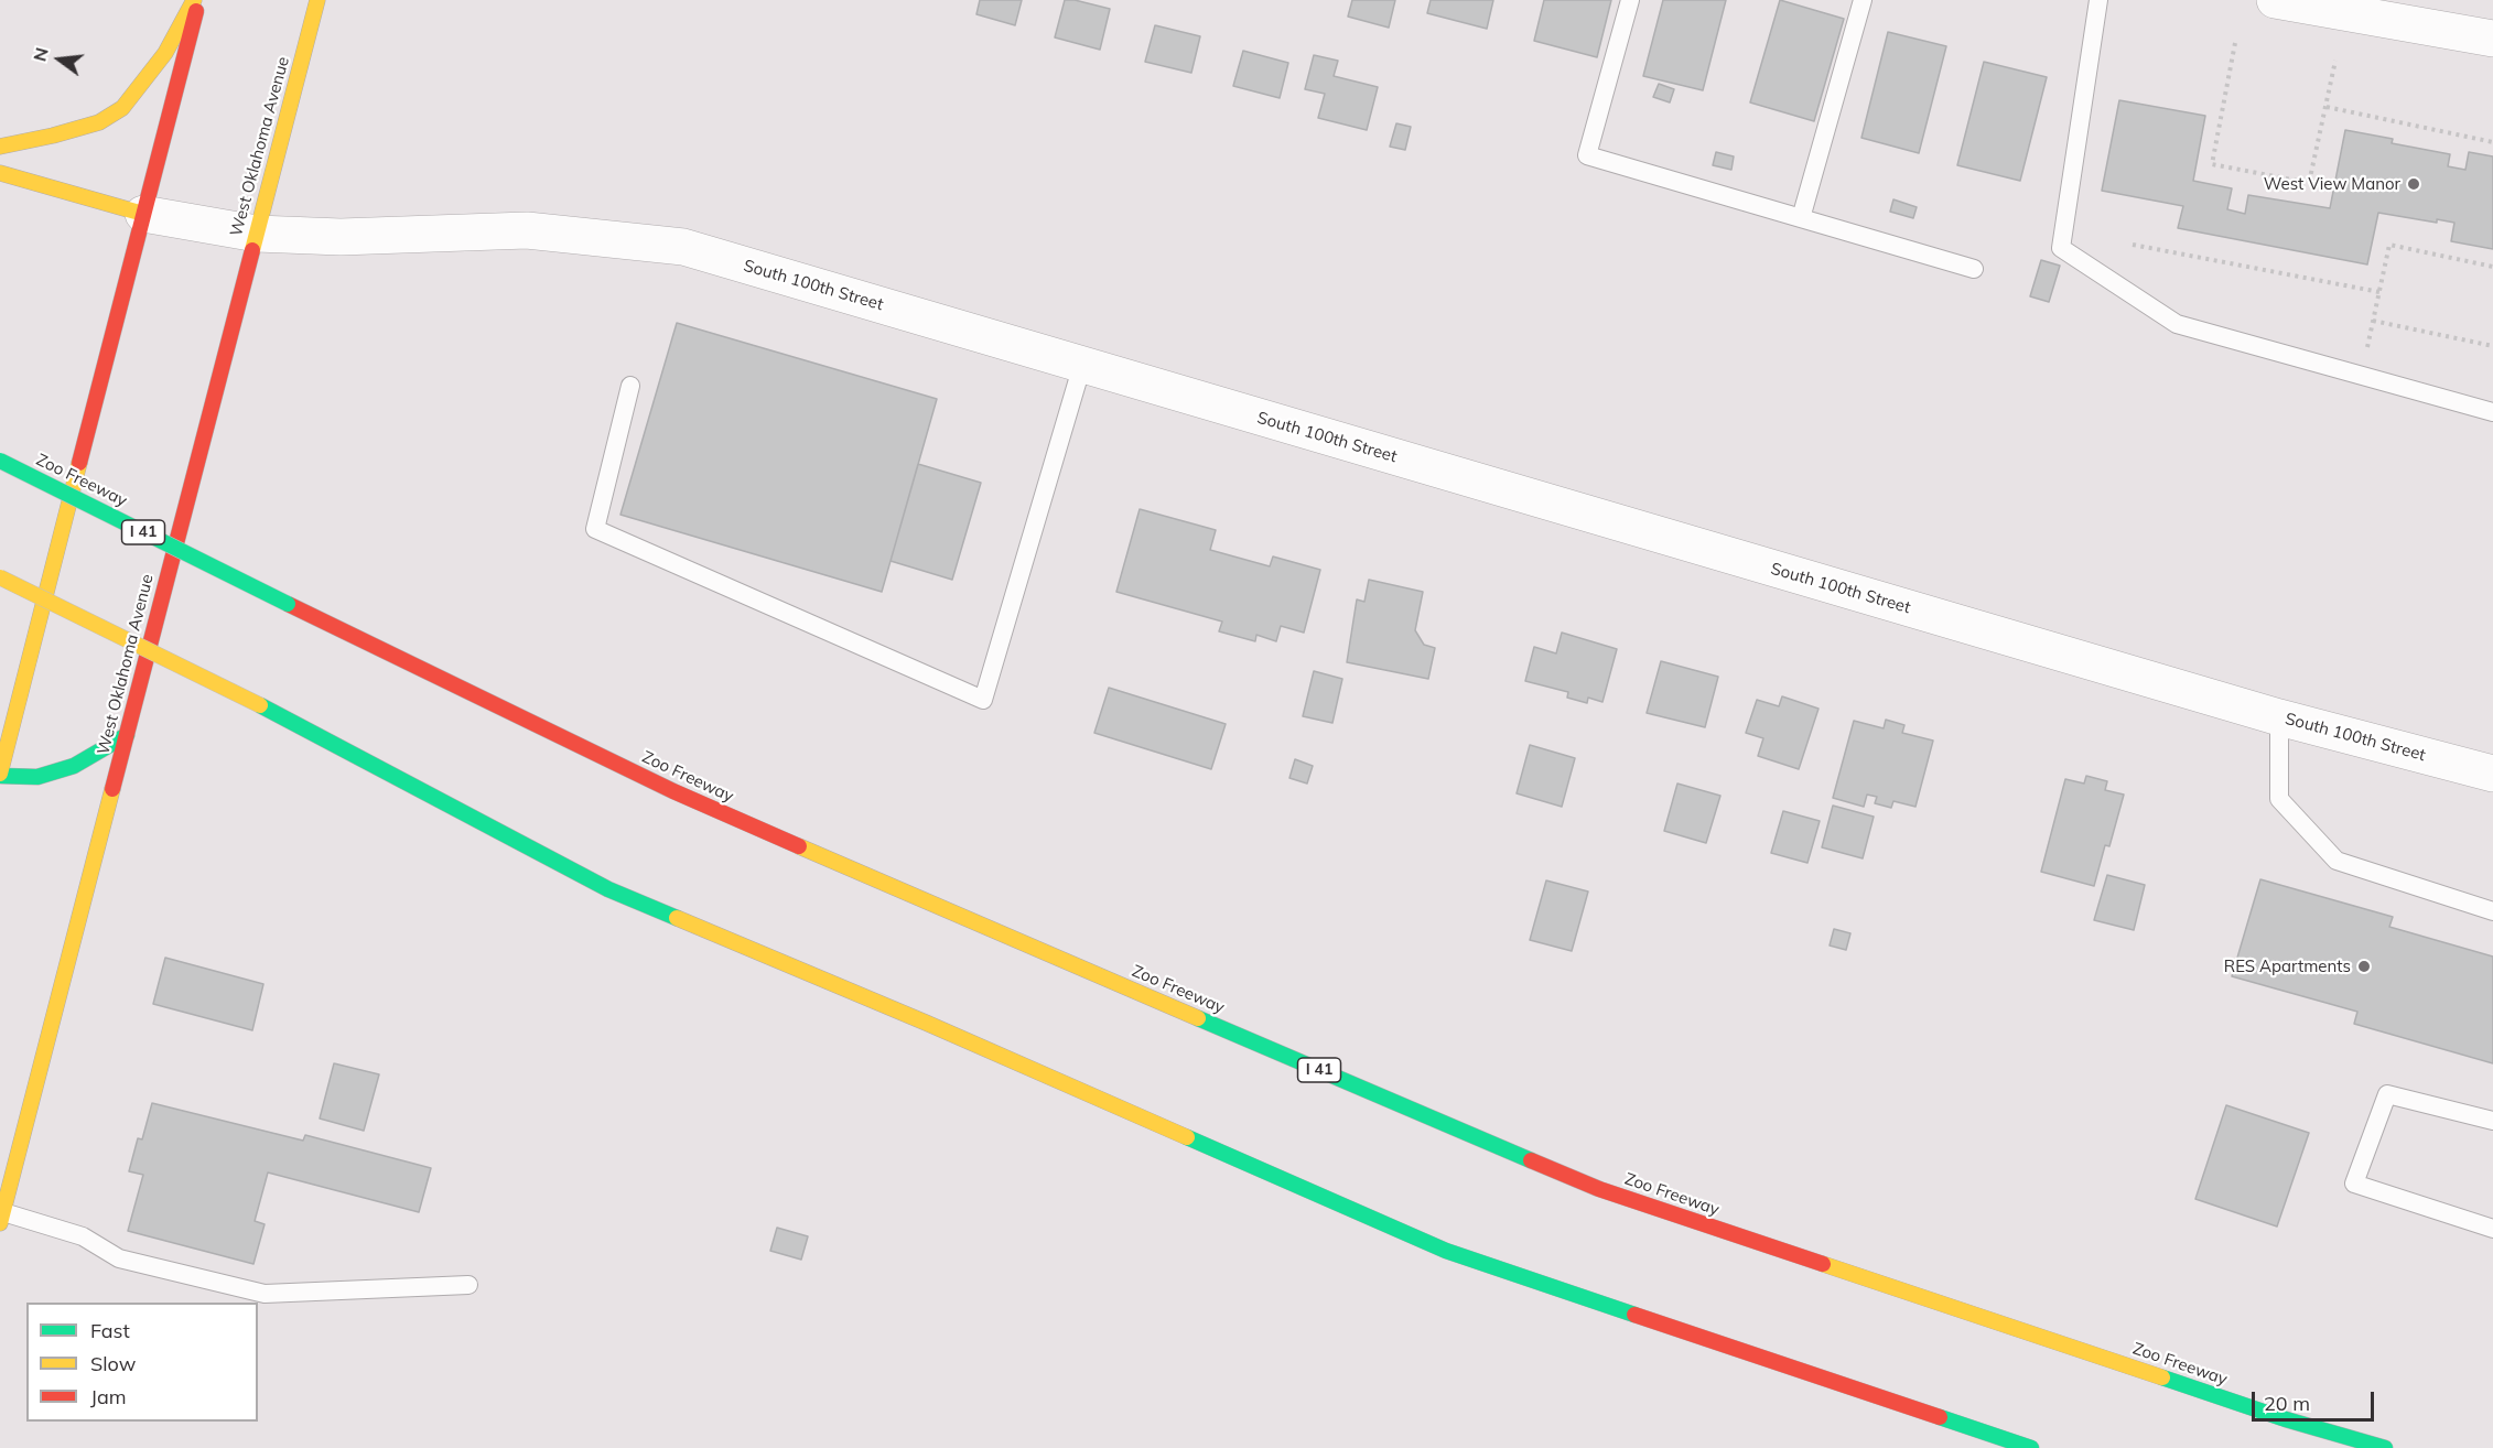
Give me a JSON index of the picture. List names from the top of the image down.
{
  "streets": {
    "main road": ["West Oklahoma Avenue", "Zoo Freeway", "I 41"],
    "street": ["South 100th Street"]
  },
  "crossings": [
    ["West Oklahoma Avenue", "South 100th Street"]
  ],
  "places": ["West View Manor", "RES Apartments"],
  "legend": ["Fast", "Slow", "Jam"],
  "scale_bar": "20 m",
  "north": "left"
}
